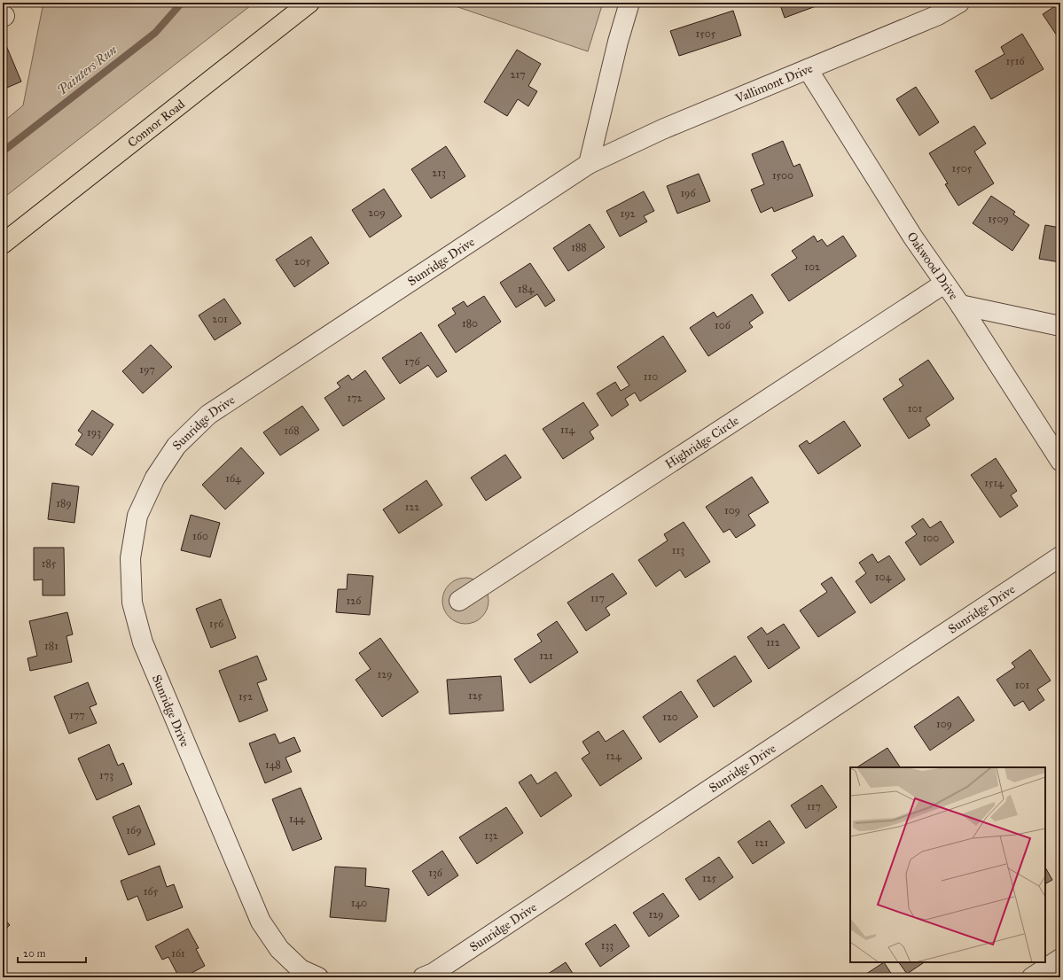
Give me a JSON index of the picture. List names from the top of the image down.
{
  "streets": {
    "main road": ["Connor Road"],
    "street": [
      "Vallimont Drive",
      "Sunridge Drive",
      "Oakwood Drive",
      "Highridge Circle"
    ]
  },
  "crossings": [
    ["Vallimont Drive", "Sunridge Drive"],
    ["Vallimont Drive", "Oakwood Drive"],
    ["Oakwood Drive", "Highridge Circle"]
  ],
  "water": ["Painters Run"],
  "house_numbers": [
    "1505",
    "1516",
    "217",
    "1505",
    "213",
    "1500",
    "196",
    "209",
    "192",
    "1509",
    "188",
    "205",
    "102",
    "184",
    "201",
    "180",
    "106",
    "176",
    "197",
    "110",
    "172",
    "101",
    "114",
    "168",
    "193",
    "164",
    "1514",
    "189",
    "122",
    "109",
    "160",
    "100",
    "113",
    "185",
    "104",
    "117",
    "126",
    "156",
    "112",
    "181",
    "121",
    "129",
    "101",
    "125",
    "152",
    "177",
    "120",
    "109",
    "124",
    "148",
    "173",
    "117",
    "144",
    "169",
    "132",
    "121",
    "136",
    "125",
    "165",
    "140",
    "129",
    "133",
    "161"
  ],
  "scale_bar": "20 m"
}
